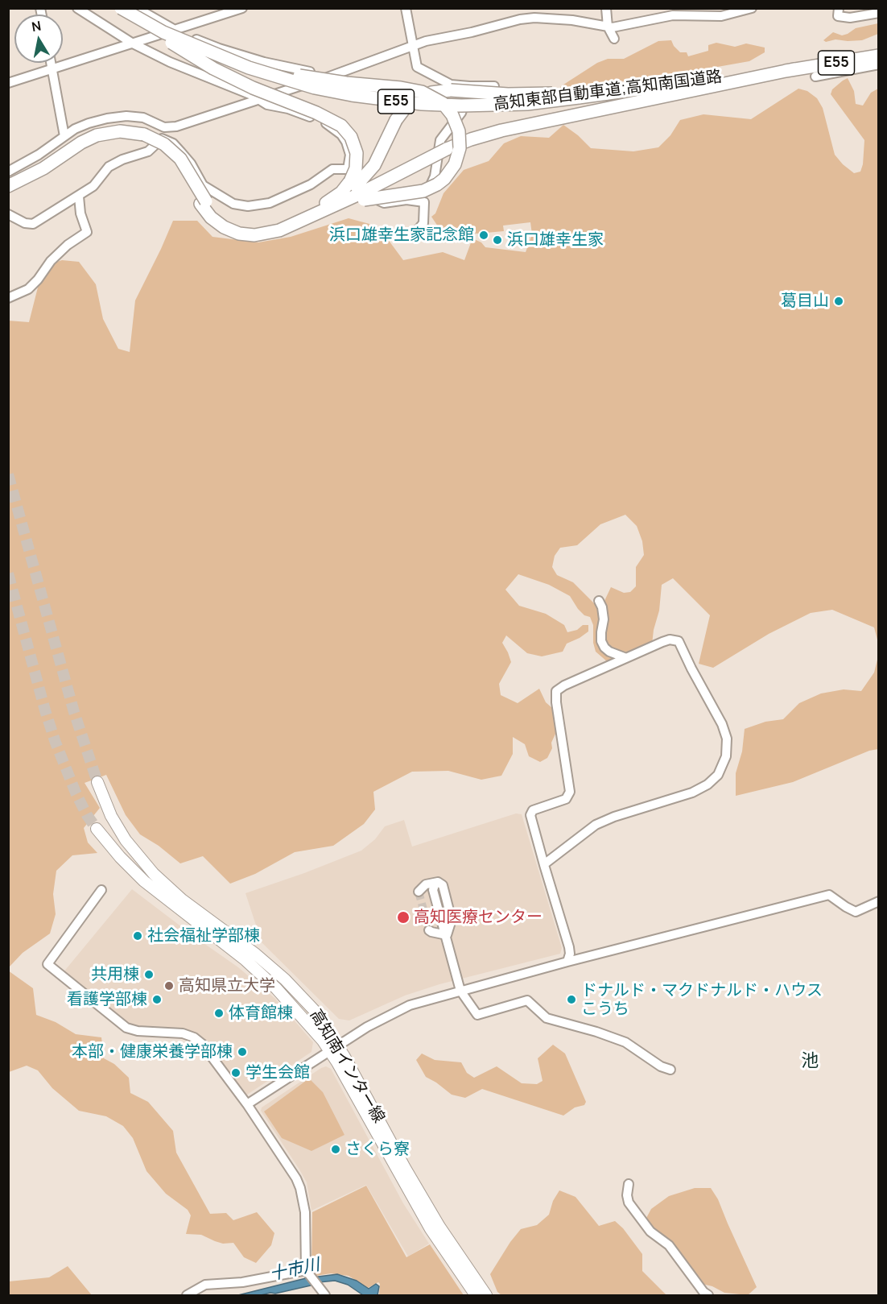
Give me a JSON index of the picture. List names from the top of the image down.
{
  "streets": {
    "highway": ["E55", "高知東部自動車道;高知南国道路"],
    "main road": ["高知南インター線"]
  },
  "districts": ["池"],
  "water": ["十市川"],
  "places": [
    "浜口雄幸生家記念館",
    "浜口雄幸生家",
    "葛目山",
    "高知医療センター",
    "社会福祉学部棟",
    "共用棟",
    "高知県立大学",
    "看護学部棟",
    "ドナルド・マクドナルド・ハウス こうち",
    "体育館棟",
    "本部・健康栄養学部棟",
    "学生会館",
    "さくら寮"
  ],
  "north": "top"
}
